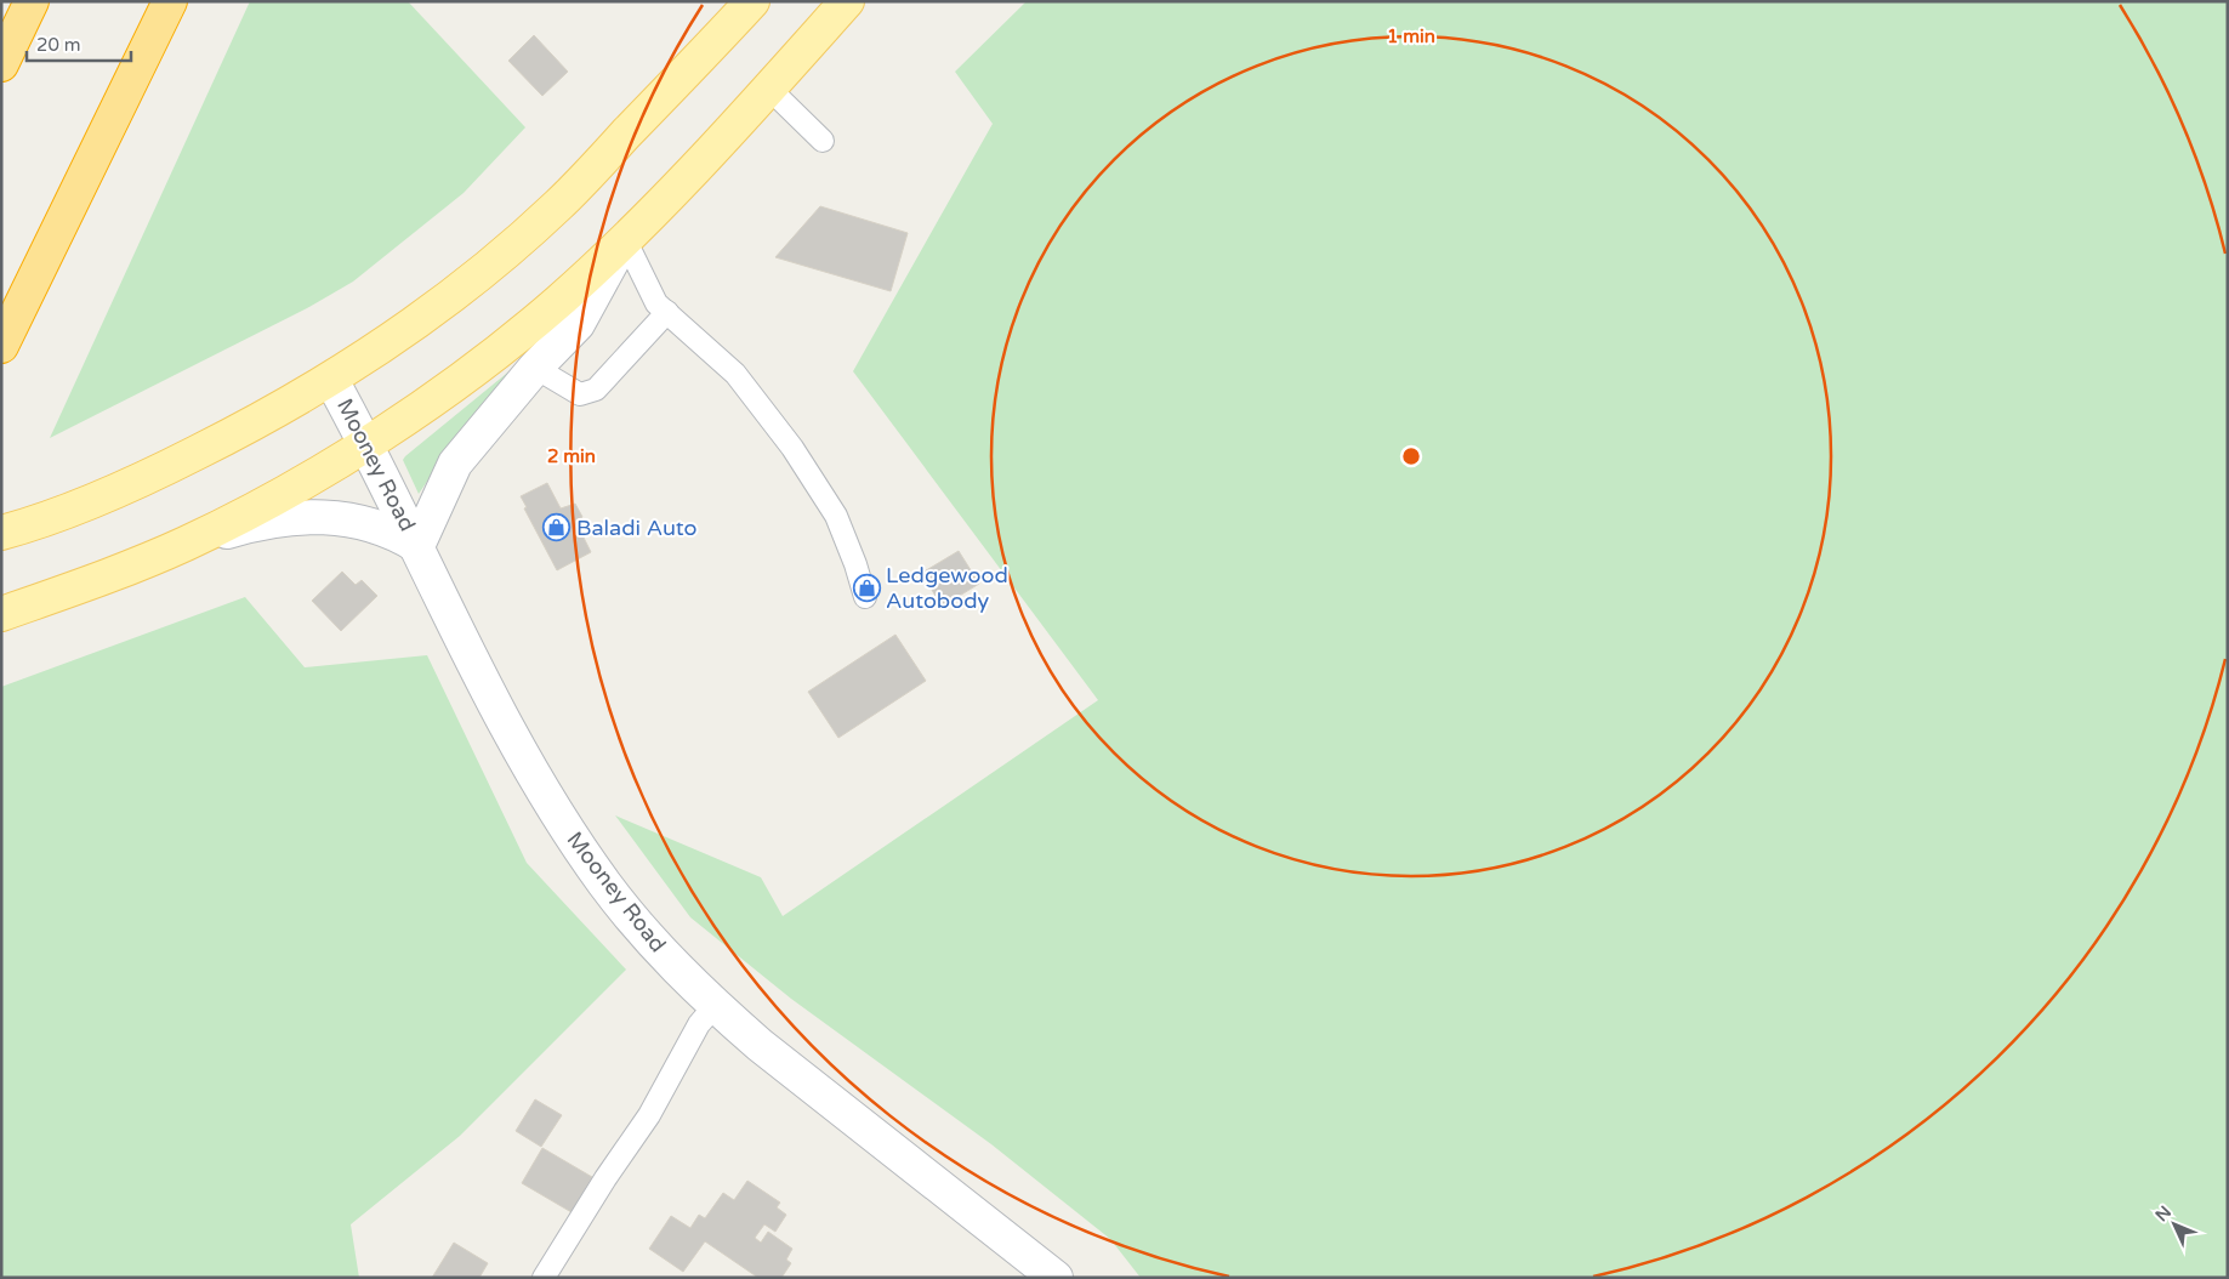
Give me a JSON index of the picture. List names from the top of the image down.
{
  "streets": {
    "street": ["Mooney Road"]
  },
  "places": {
    "shop": ["Baladi Auto", "Ledgewood Autobody"]
  },
  "scale_bar": "20 m",
  "north": "top left",
  "rings": ["1 min", "2 min"]
}
